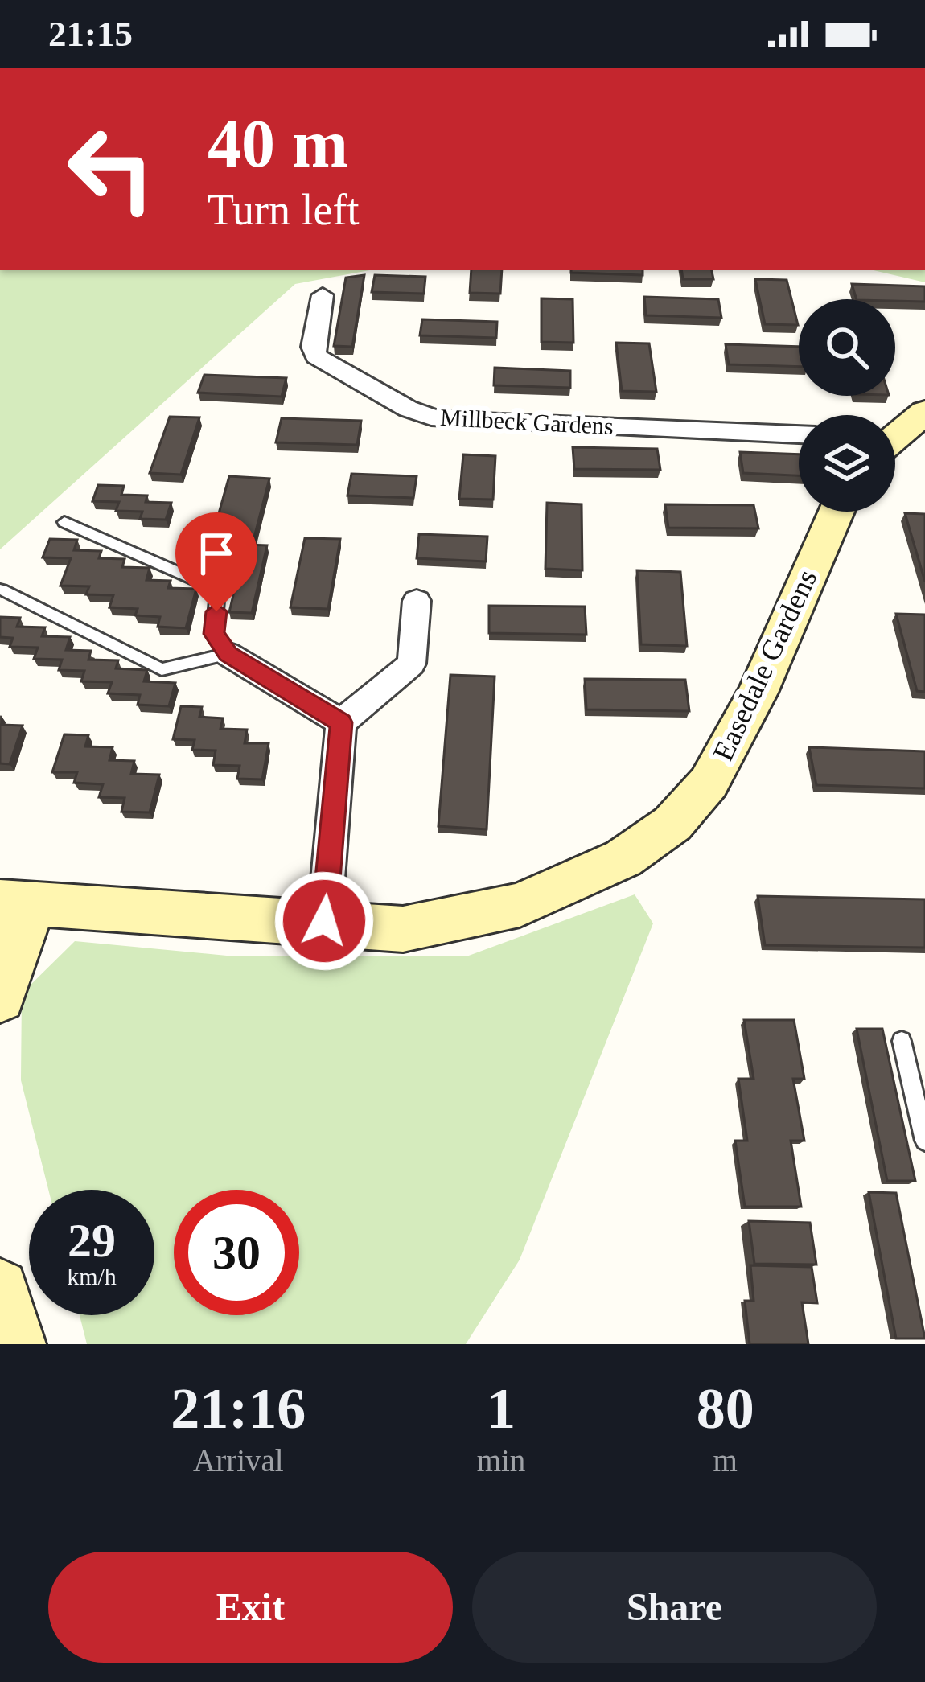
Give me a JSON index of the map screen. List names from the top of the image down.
{
  "streets": {
    "street": ["Millbeck Gardens", "Easedale Gardens"]
  },
  "page": {
    "status": "21:15",
    "turn": ["40 m", "Turn left"],
    "speed": "29 km/h",
    "limit": "30",
    "eta": [
      "21:16",
      "Arrival",
      "1",
      "min",
      "80",
      "m"
    ],
    "buttons": ["Exit", "Share"]
  }
}
